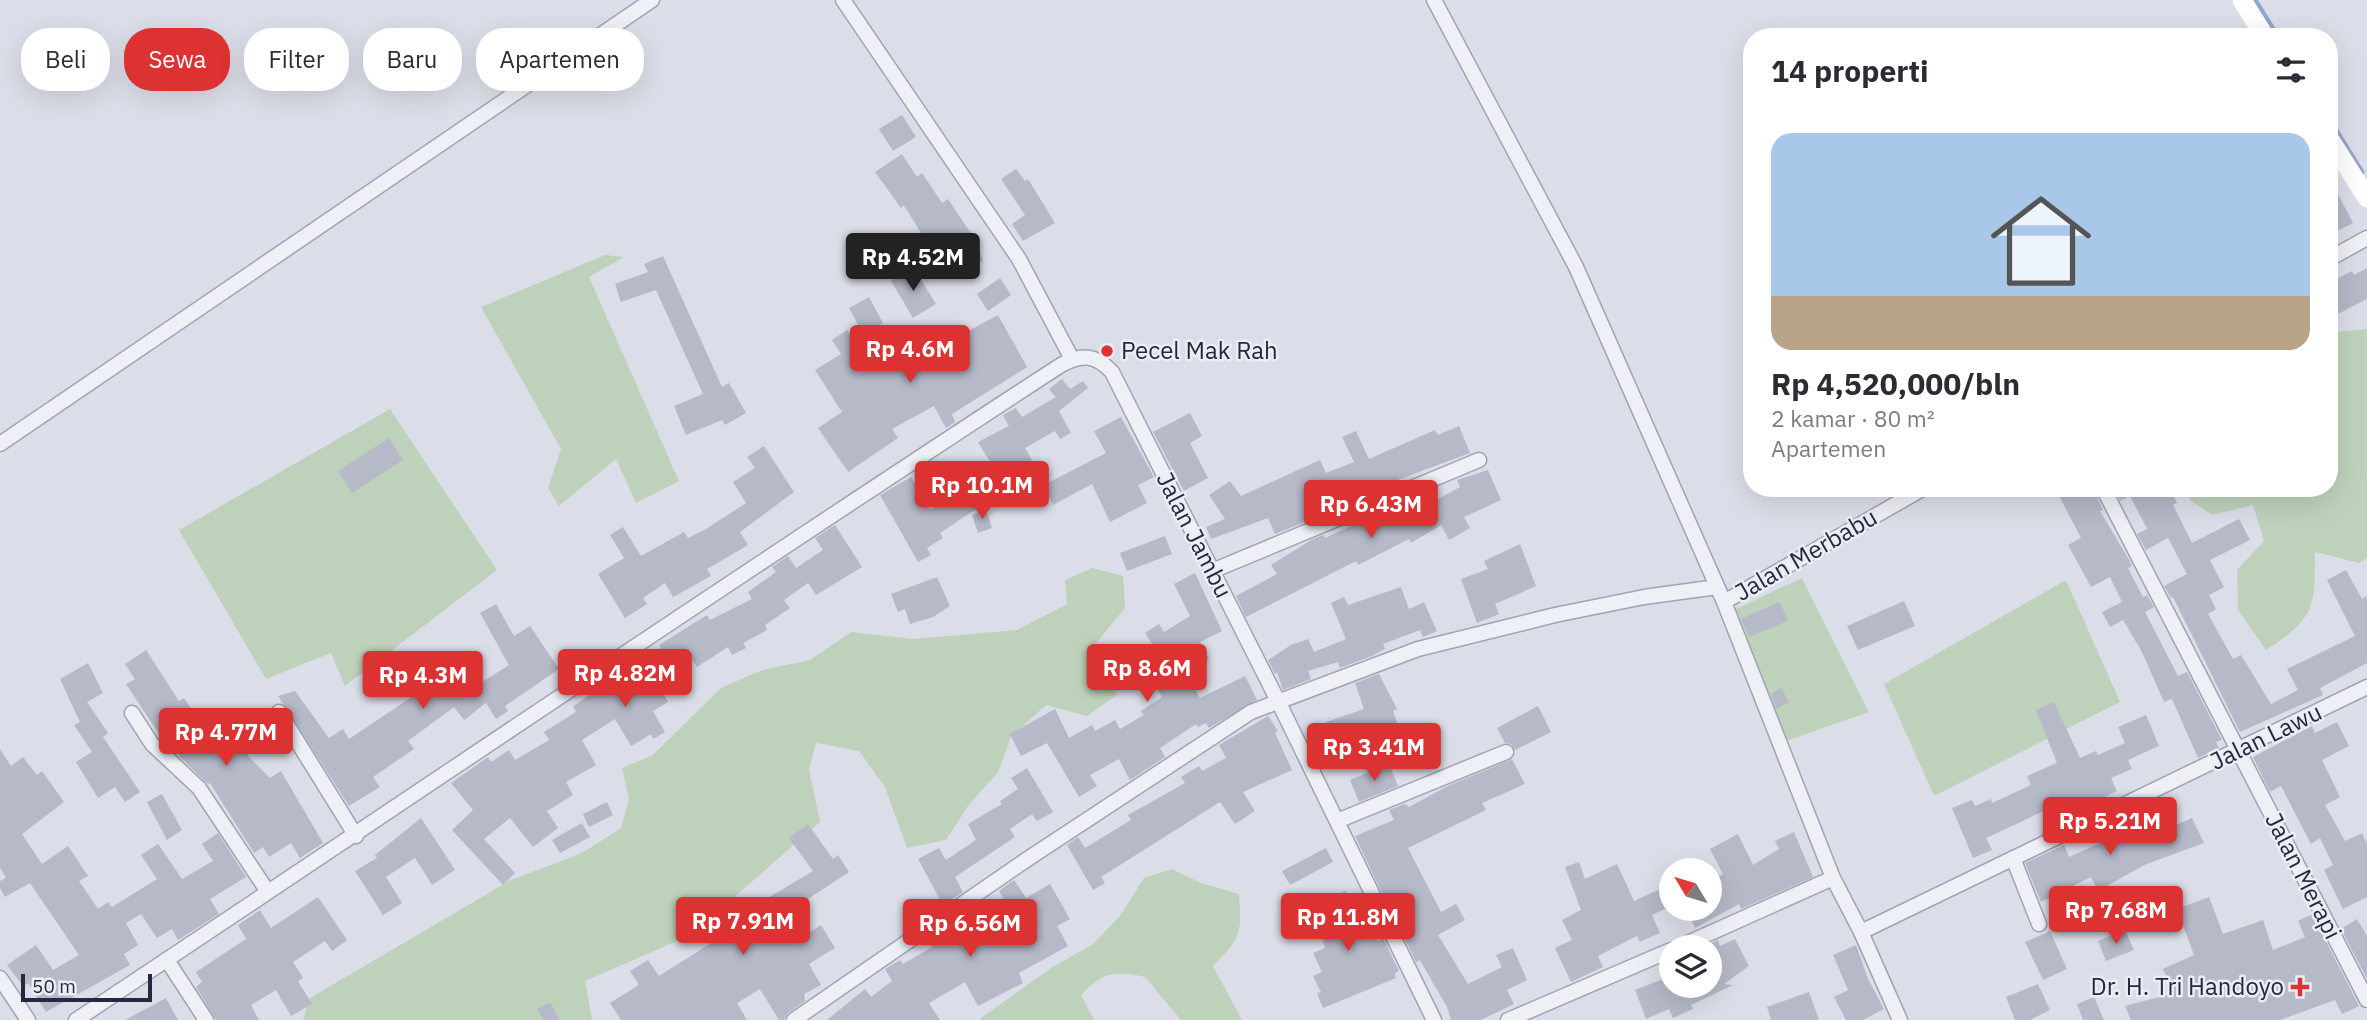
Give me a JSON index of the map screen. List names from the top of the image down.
{
  "streets": {
    "street": [
      "Jalan Jambu",
      "Jalan Merbabu",
      "Jalan Lawu",
      "Jalan Merapi"
    ]
  },
  "crossings": [
    ["Jalan Lawu", "Jalan Merapi"]
  ],
  "places": {
    "other": ["Pecel Mak Rah"],
    "health": ["Dr. H. Tri Handoyo"]
  },
  "scale_bar": "50 m",
  "north": "top left",
  "page": {
    "chip": [
      "Beli",
      "Sewa",
      "Filter",
      "Baru",
      "Apartemen"
    ],
    "heading": "14 properti",
    "list": [
      {
        "name": "Rp 4,520,000/bln",
        "note": "2 kamar · 80 m² · Apartemen"
      }
    ],
    "price": [
      "Rp 4.52M",
      "Rp 4.6M",
      "Rp 10.1M",
      "Rp 6.43M",
      "Rp 8.6M",
      "Rp 4.82M",
      "Rp 4.3M",
      "Rp 4.77M",
      "Rp 3.41M",
      "Rp 5.21M",
      "Rp 7.68M",
      "Rp 11.8M",
      "Rp 7.91M",
      "Rp 6.56M"
    ],
    "scale": "50 m"
  }
}
